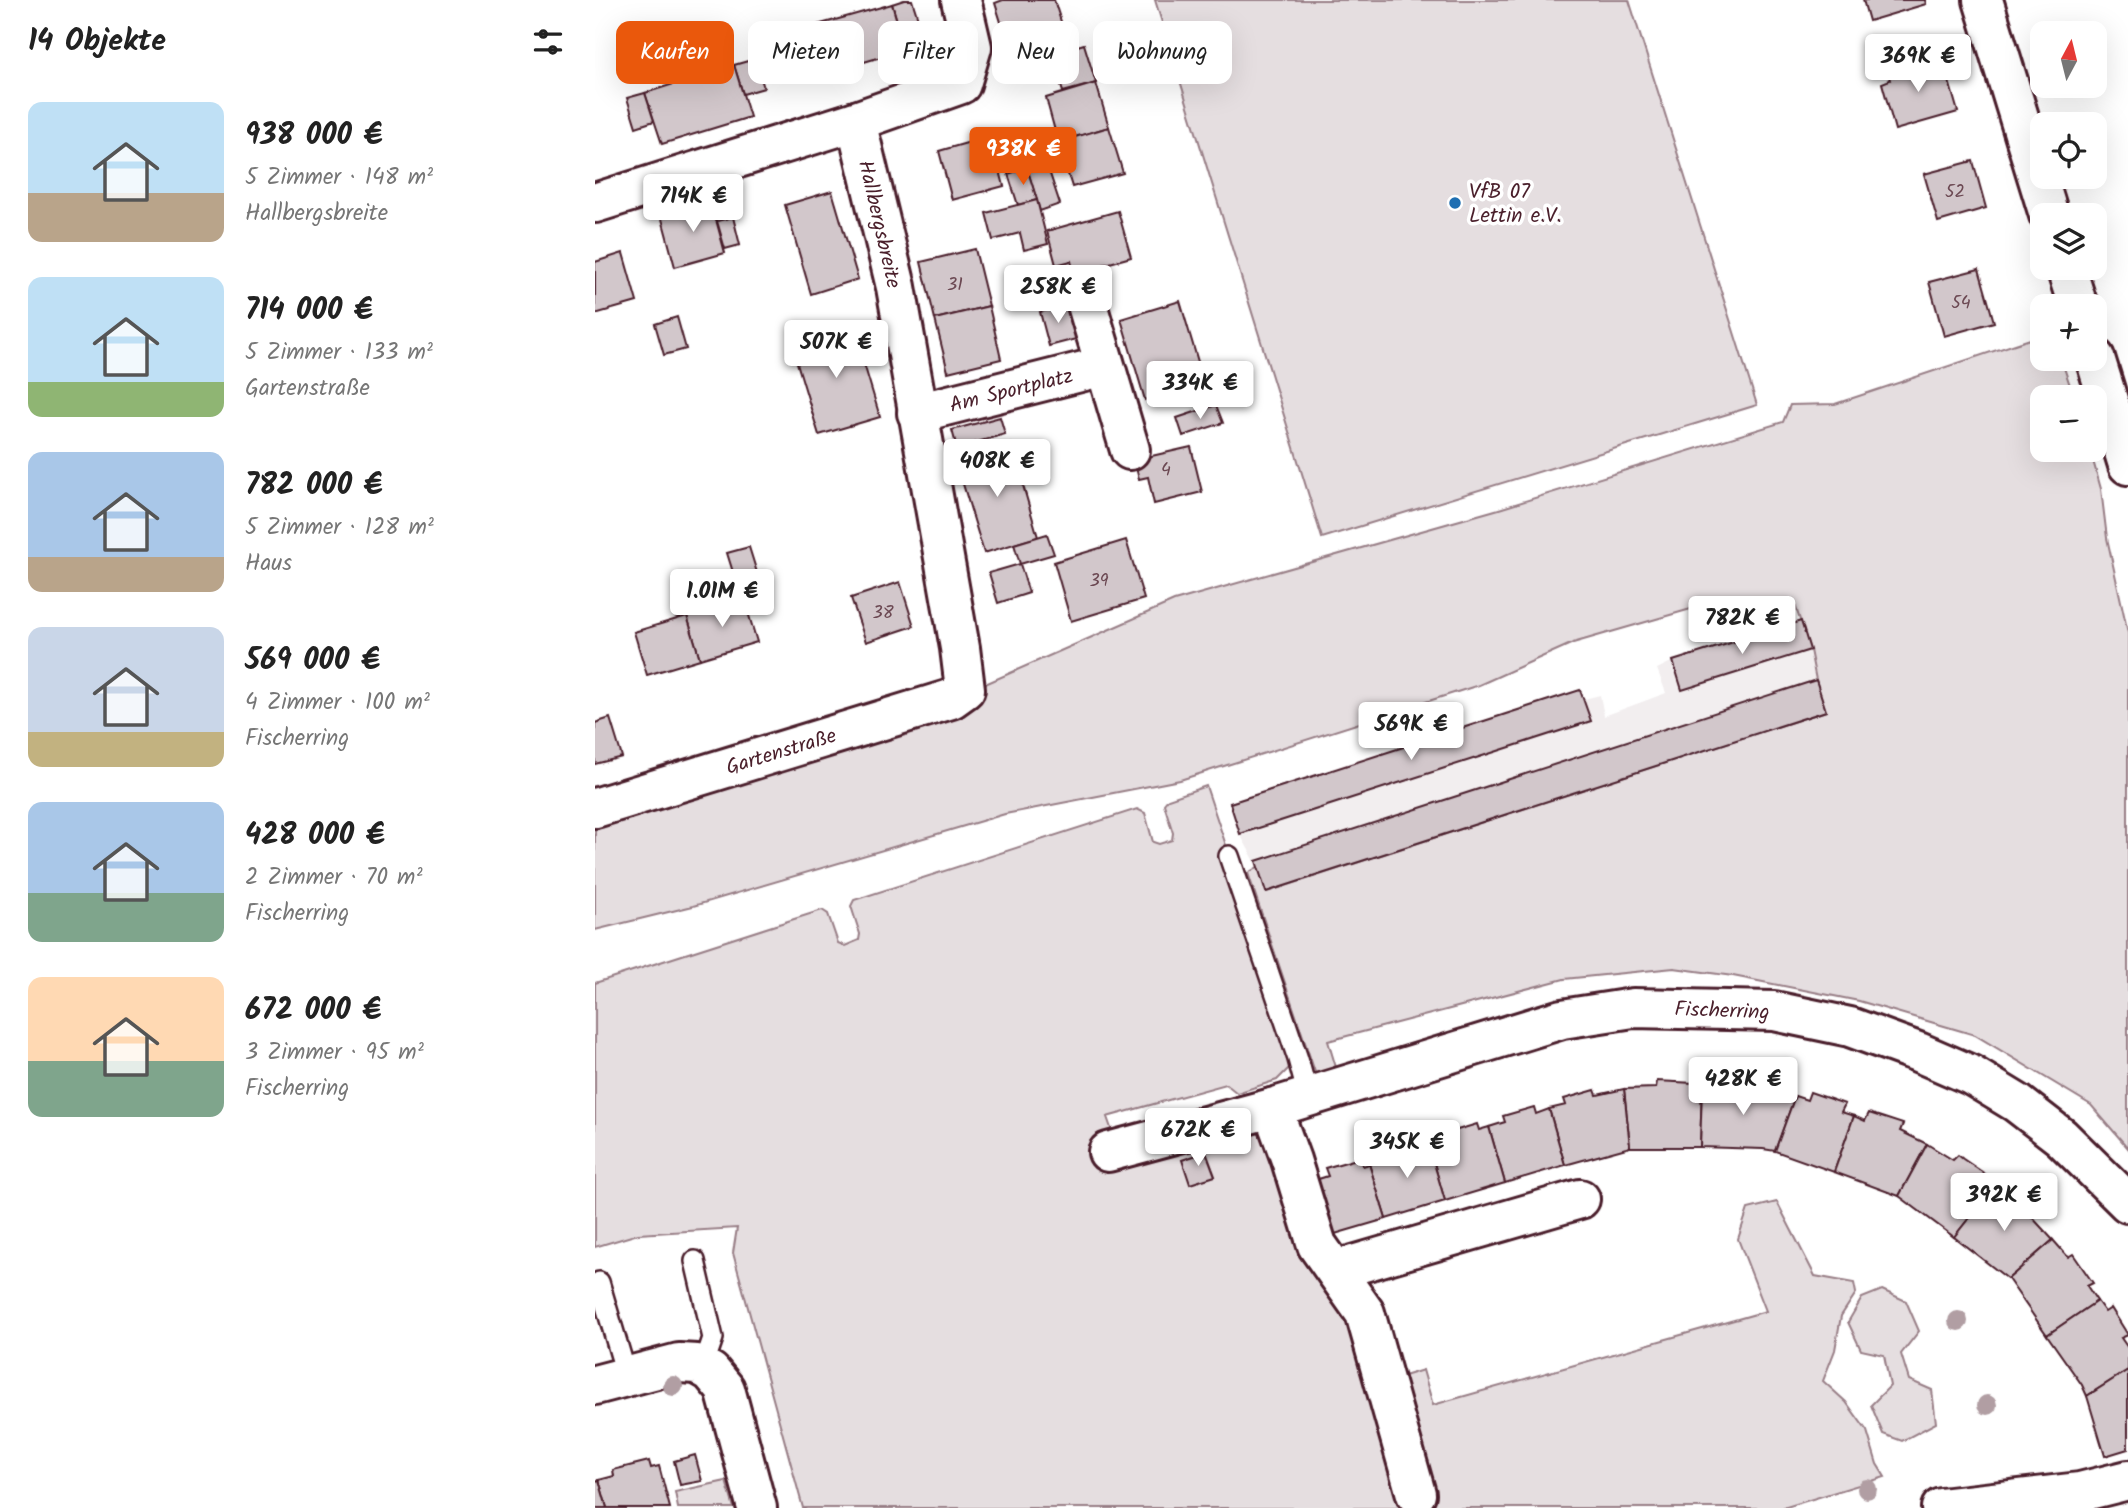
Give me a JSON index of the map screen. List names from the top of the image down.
{
  "streets": {
    "street": [
      "Hallbergsbreite",
      "Am Sportplatz",
      "Gartenstraße",
      "Fischerring"
    ]
  },
  "crossings": [
    ["Hallbergsbreite", "Am Sportplatz"],
    ["Hallbergsbreite", "Gartenstraße"]
  ],
  "places": ["VfB 07 Lettin e.V."],
  "house_numbers": [
    "52",
    "31",
    "54",
    "4",
    "39",
    "38"
  ],
  "north": "top",
  "page": {
    "heading": "14 Objekte",
    "map_buttons": ["+", "−"],
    "chip": [
      "Kaufen",
      "Mieten",
      "Filter",
      "Neu",
      "Wohnung"
    ],
    "price": [
      "369K €",
      "938K €",
      "714K €",
      "258K €",
      "507K €",
      "334K €",
      "408K €",
      "1.01M €",
      "782K €",
      "569K €",
      "428K €",
      "672K €",
      "345K €",
      "392K €"
    ],
    "list": [
      {
        "name": "938 000 €",
        "note": "5 Zimmer · 148 m² · Hallbergsbreite"
      },
      {
        "name": "714 000 €",
        "note": "5 Zimmer · 133 m² · Gartenstraße"
      },
      {
        "name": "782 000 €",
        "note": "5 Zimmer · 128 m² · Haus"
      },
      {
        "name": "569 000 €",
        "note": "4 Zimmer · 100 m² · Fischerring"
      },
      {
        "name": "428 000 €",
        "note": "2 Zimmer · 70 m² · Fischerring"
      },
      {
        "name": "672 000 €",
        "note": "3 Zimmer · 95 m² · Fischerring"
      }
    ]
  }
}
